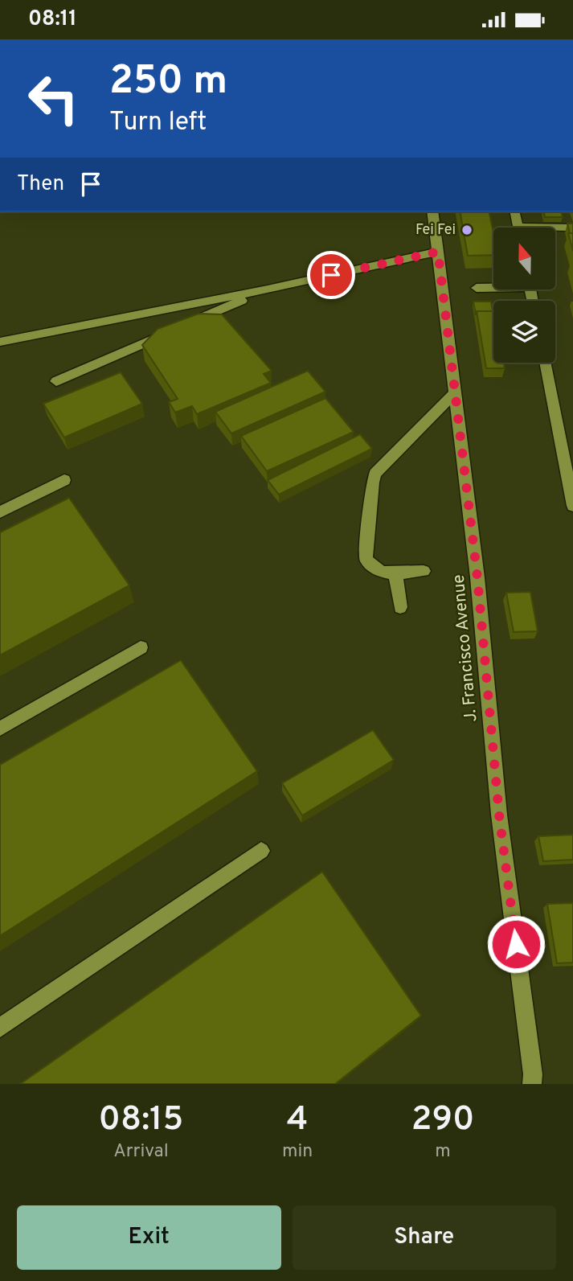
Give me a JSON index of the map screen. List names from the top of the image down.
{
  "streets": {
    "street": ["J. Francisco Avenue"]
  },
  "places": ["Fei Fei"],
  "north": "top",
  "page": {
    "status": "08:11",
    "turn": ["250 m", "Turn left"],
    "then": "Then",
    "eta": [
      "08:15",
      "Arrival",
      "4",
      "min",
      "290",
      "m"
    ],
    "buttons": ["Exit", "Share"]
  }
}
